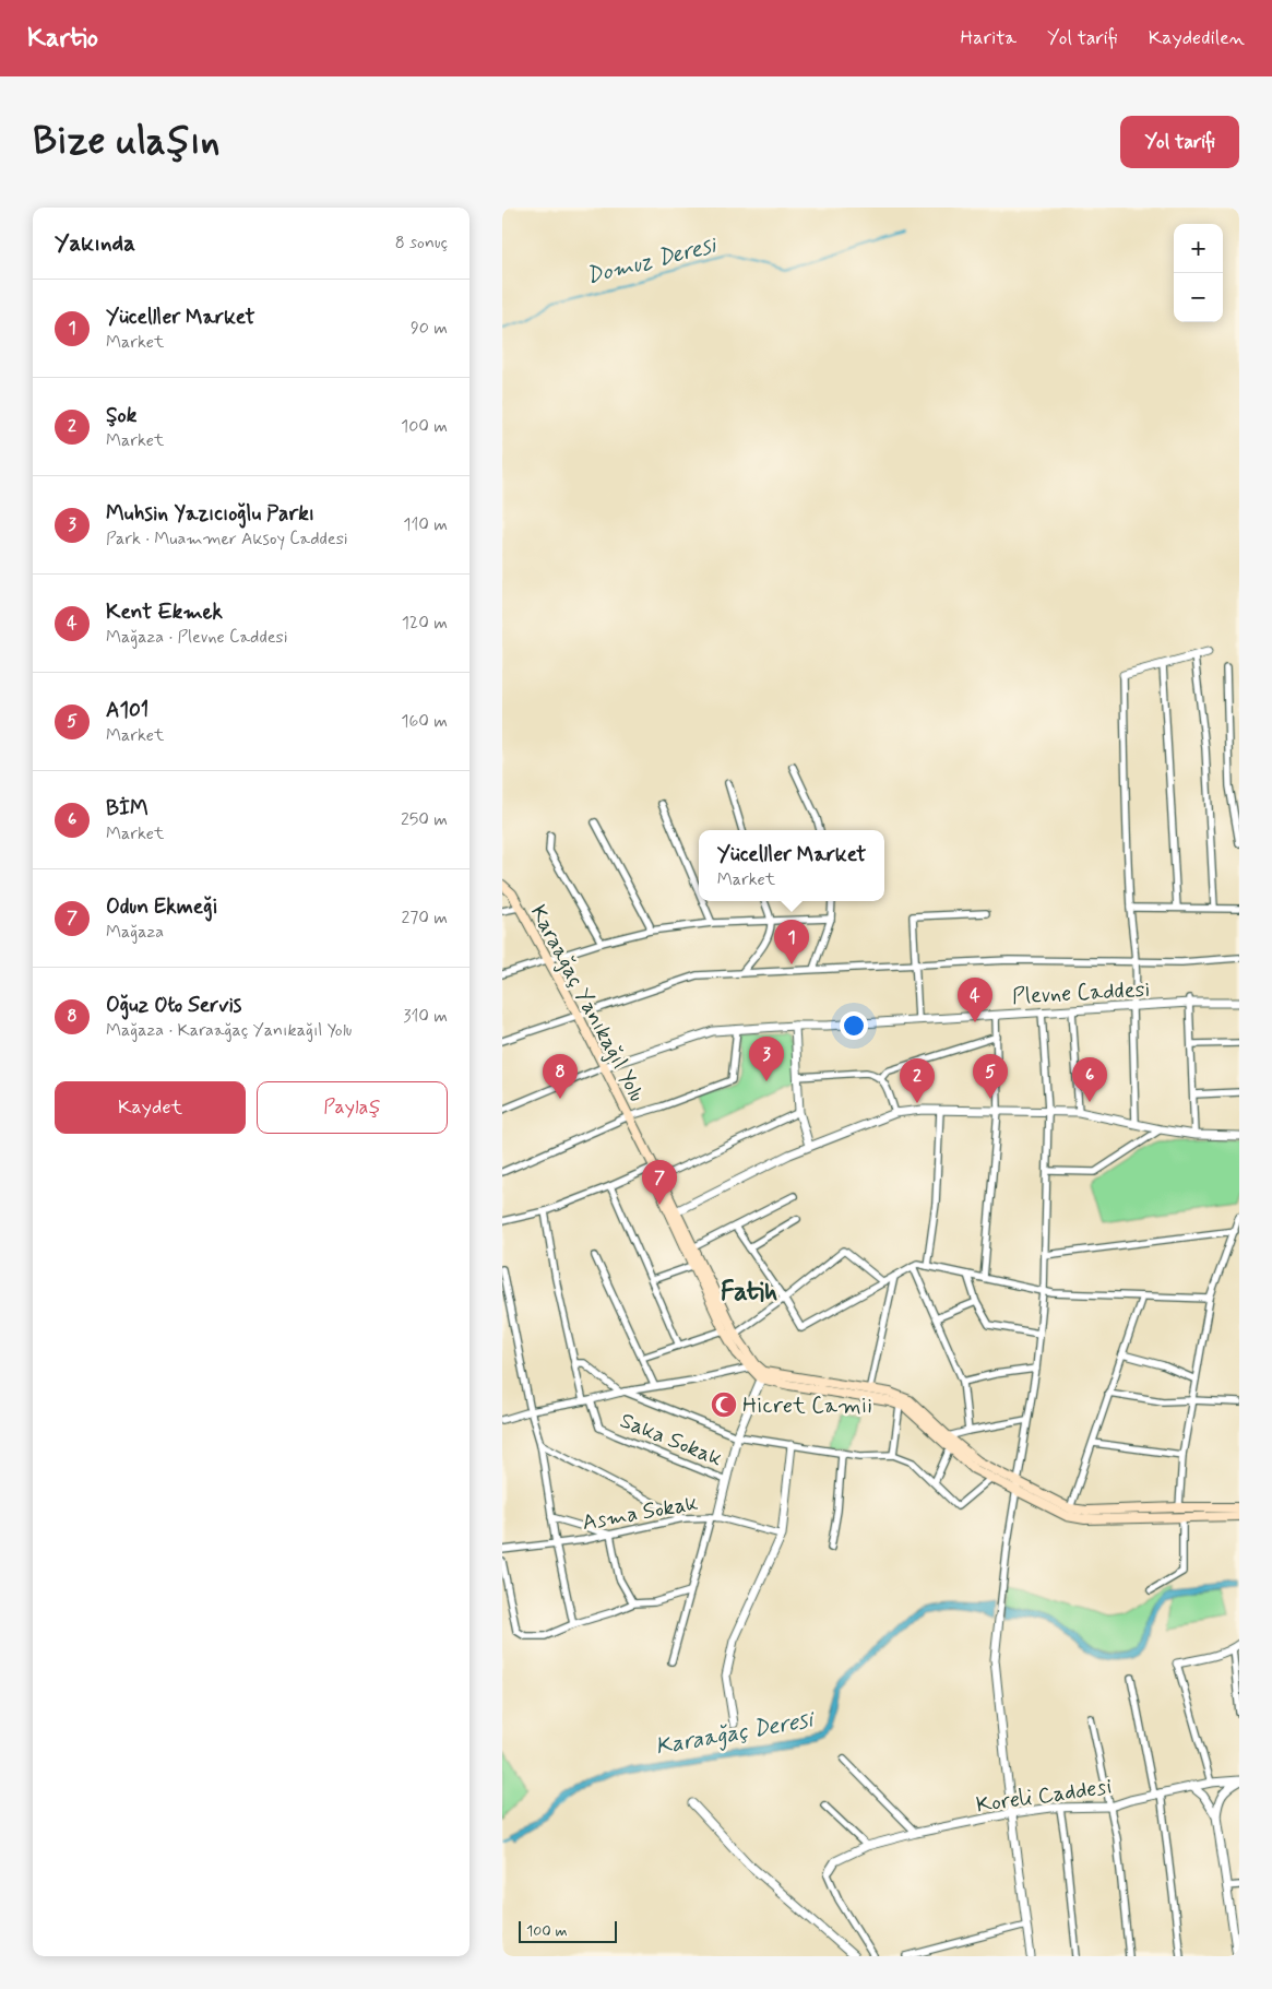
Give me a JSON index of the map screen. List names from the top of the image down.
{
  "streets": {
    "main road": ["Karaağaç Yanıkağıl Yolu"],
    "street": [
      "Plevne Caddesi",
      "Saka Sokak",
      "Asma Sokak",
      "Koreli Caddesi"
    ]
  },
  "crossings": [
    ["Plevne Caddesi", "Karaağaç Yanıkağıl Yolu"]
  ],
  "districts": ["Fatih"],
  "water": ["Domuz Deresi", "Karaağaç Deresi"],
  "places": {
    "mosque": ["Hicret Camii"]
  },
  "scale_bar": "100 m",
  "page": {
    "header": "Kartio",
    "nav": ["Harita", "Yol tarifi", "Kaydedilen"],
    "buttons": [
      "Yol tarifi",
      ["Kaydet", "Paylaş"]
    ],
    "title": "Bize ulaşın",
    "heading": ["Yakında", "8 sonuç"],
    "map_buttons": ["+", "−"],
    "list": [
      {
        "mark": "1",
        "name": "Yücelller Market",
        "note": "Market",
        "value": "90 m"
      },
      {
        "mark": "2",
        "name": "Şok",
        "note": "Market",
        "value": "100 m"
      },
      {
        "mark": "3",
        "name": "Muhsin Yazıcıoğlu Parkı",
        "note": "Park · Muammer Aksoy Caddesi",
        "value": "110 m"
      },
      {
        "mark": "4",
        "name": "Kent Ekmek",
        "note": "Mağaza · Plevne Caddesi",
        "value": "120 m"
      },
      {
        "mark": "5",
        "name": "A101",
        "note": "Market",
        "value": "160 m"
      },
      {
        "mark": "6",
        "name": "BİM",
        "note": "Market",
        "value": "250 m"
      },
      {
        "mark": "7",
        "name": "Odun Ekmeği",
        "note": "Mağaza",
        "value": "270 m"
      },
      {
        "mark": "8",
        "name": "Oğuz Oto Servis",
        "note": "Mağaza · Karaağaç Yanıkağıl Yolu",
        "value": "310 m"
      }
    ],
    "popup": ["Yücelller Market", "Market"],
    "pins": [
      "1",
      "4",
      "3",
      "5",
      "8",
      "6",
      "2",
      "7"
    ],
    "scale": "100 m"
  }
}
